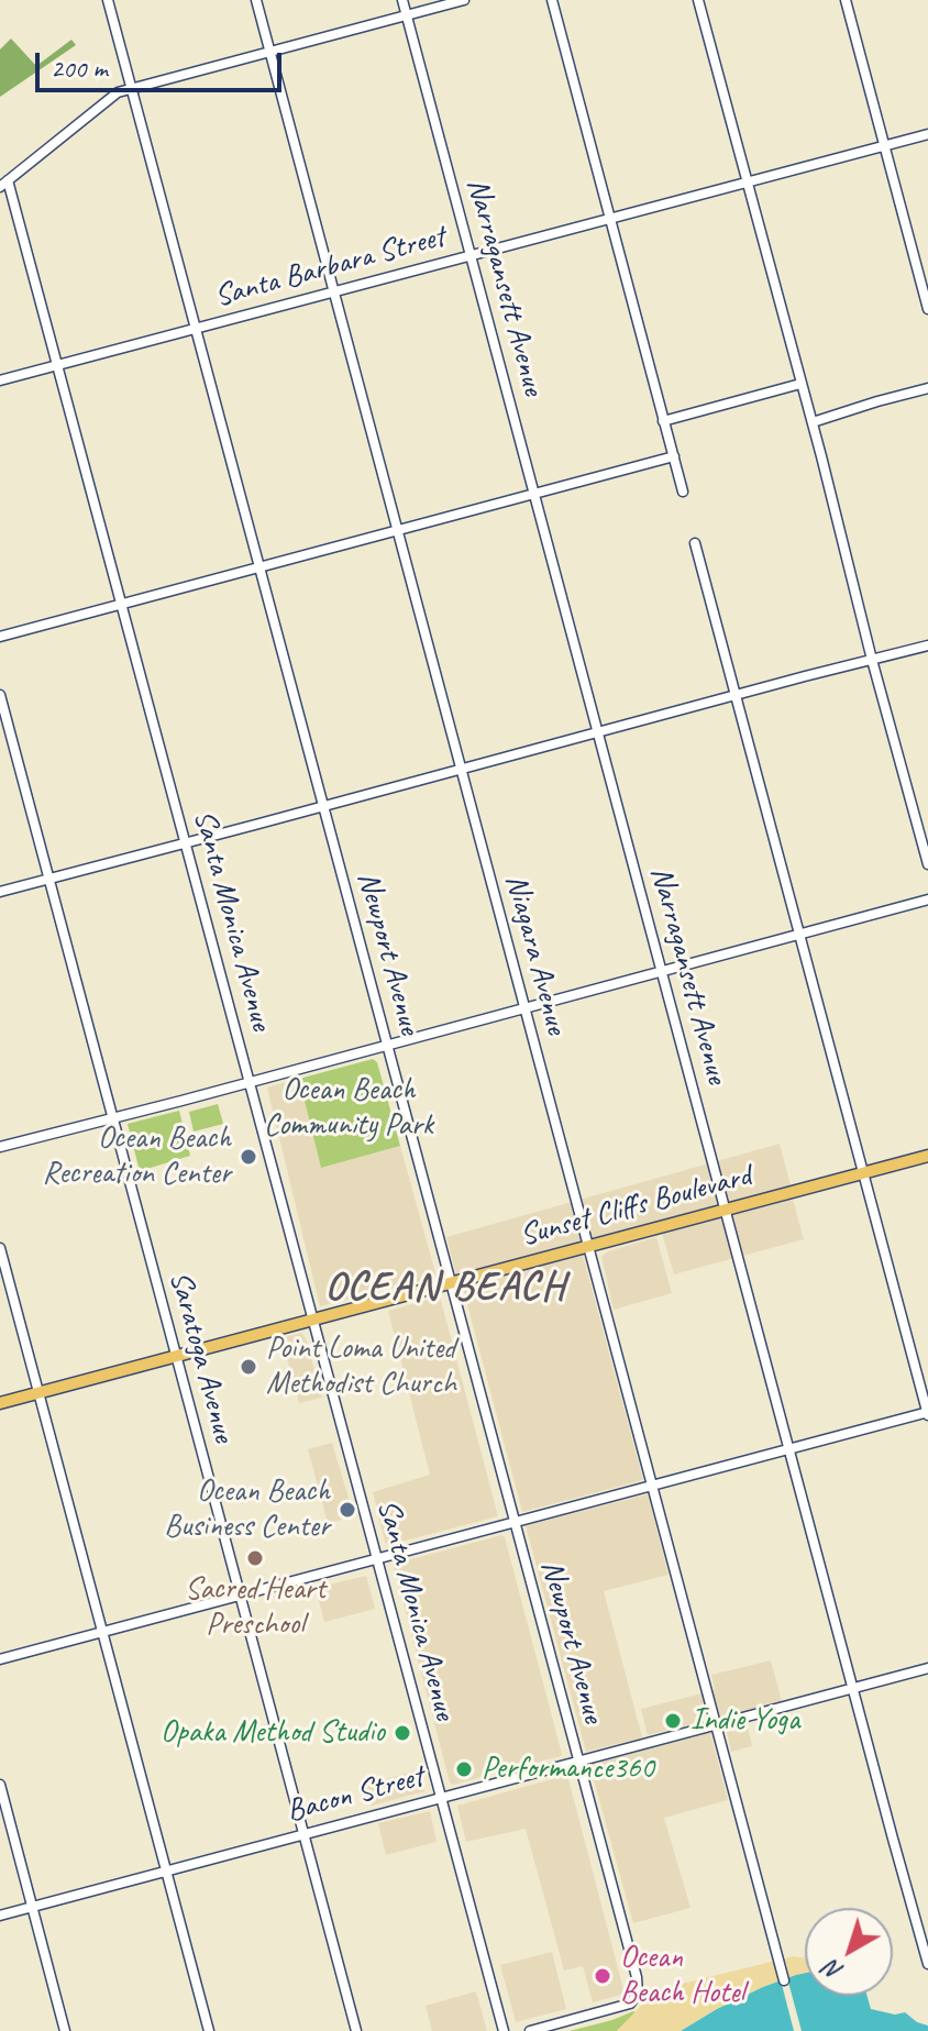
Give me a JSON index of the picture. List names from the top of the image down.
{
  "streets": {
    "main road": ["Sunset Cliffs Boulevard"],
    "street": [
      "Santa Barbara Street",
      "Narragansett Avenue",
      "Santa Monica Avenue",
      "Newport Avenue",
      "Niagara Avenue",
      "Saratoga Avenue",
      "Bacon Street"
    ]
  },
  "crossings": [
    ["Santa Barbara Street", "Narragansett Avenue"],
    ["Santa Barbara Street", "Santa Monica Avenue"],
    ["Santa Barbara Street", "Newport Avenue"],
    ["Santa Barbara Street", "Niagara Avenue"],
    ["Narragansett Avenue", "Sunset Cliffs Boulevard"],
    ["Narragansett Avenue", "Bacon Street"],
    ["Santa Monica Avenue", "Sunset Cliffs Boulevard"],
    ["Santa Monica Avenue", "Bacon Street"],
    ["Newport Avenue", "Sunset Cliffs Boulevard"],
    ["Newport Avenue", "Bacon Street"],
    ["Niagara Avenue", "Sunset Cliffs Boulevard"],
    ["Niagara Avenue", "Bacon Street"],
    ["Sunset Cliffs Boulevard", "Saratoga Avenue"],
    ["Saratoga Avenue", "Bacon Street"]
  ],
  "districts": ["OCEAN BEACH"],
  "parks": ["Ocean Beach Community Park"],
  "places": [
    "Ocean Beach Recreation Center",
    "Point Loma United Methodist Church",
    "Ocean Beach Business Center",
    "Sacred Heart Preschool",
    "Indie Yoga",
    "Opaka Method Studio",
    "Performance360",
    "Ocean Beach Hotel"
  ],
  "scale_bar": "200 m",
  "north": "bottom left"
}
